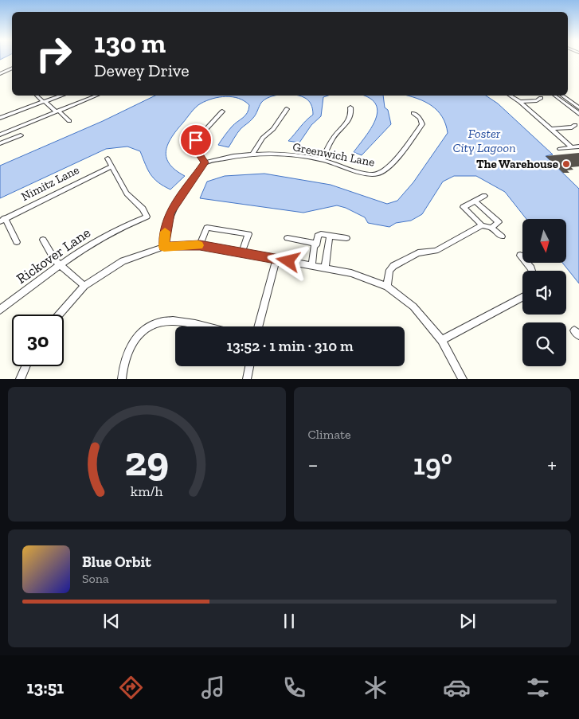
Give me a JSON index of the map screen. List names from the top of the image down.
{
  "streets": {
    "street": ["Greenwich Lane", "Nimitz Lane", "Rickover Lane"]
  },
  "crossings": [
    ["Nimitz Lane", "Rickover Lane"]
  ],
  "water": ["Foster City Lagoon"],
  "places": ["The Warehouse"],
  "north": "bottom",
  "page": {
    "turn": ["130 m", "Dewey Drive"],
    "limit": "30",
    "trip": "13:52 · 1 min · 310 m",
    "tile": "Climate",
    "heat": ["−", "19°", "+"],
    "song": ["Blue Orbit", "Sona"],
    "tabs": "13:51",
    "gauge": ["29", "km/h"]
  }
}
